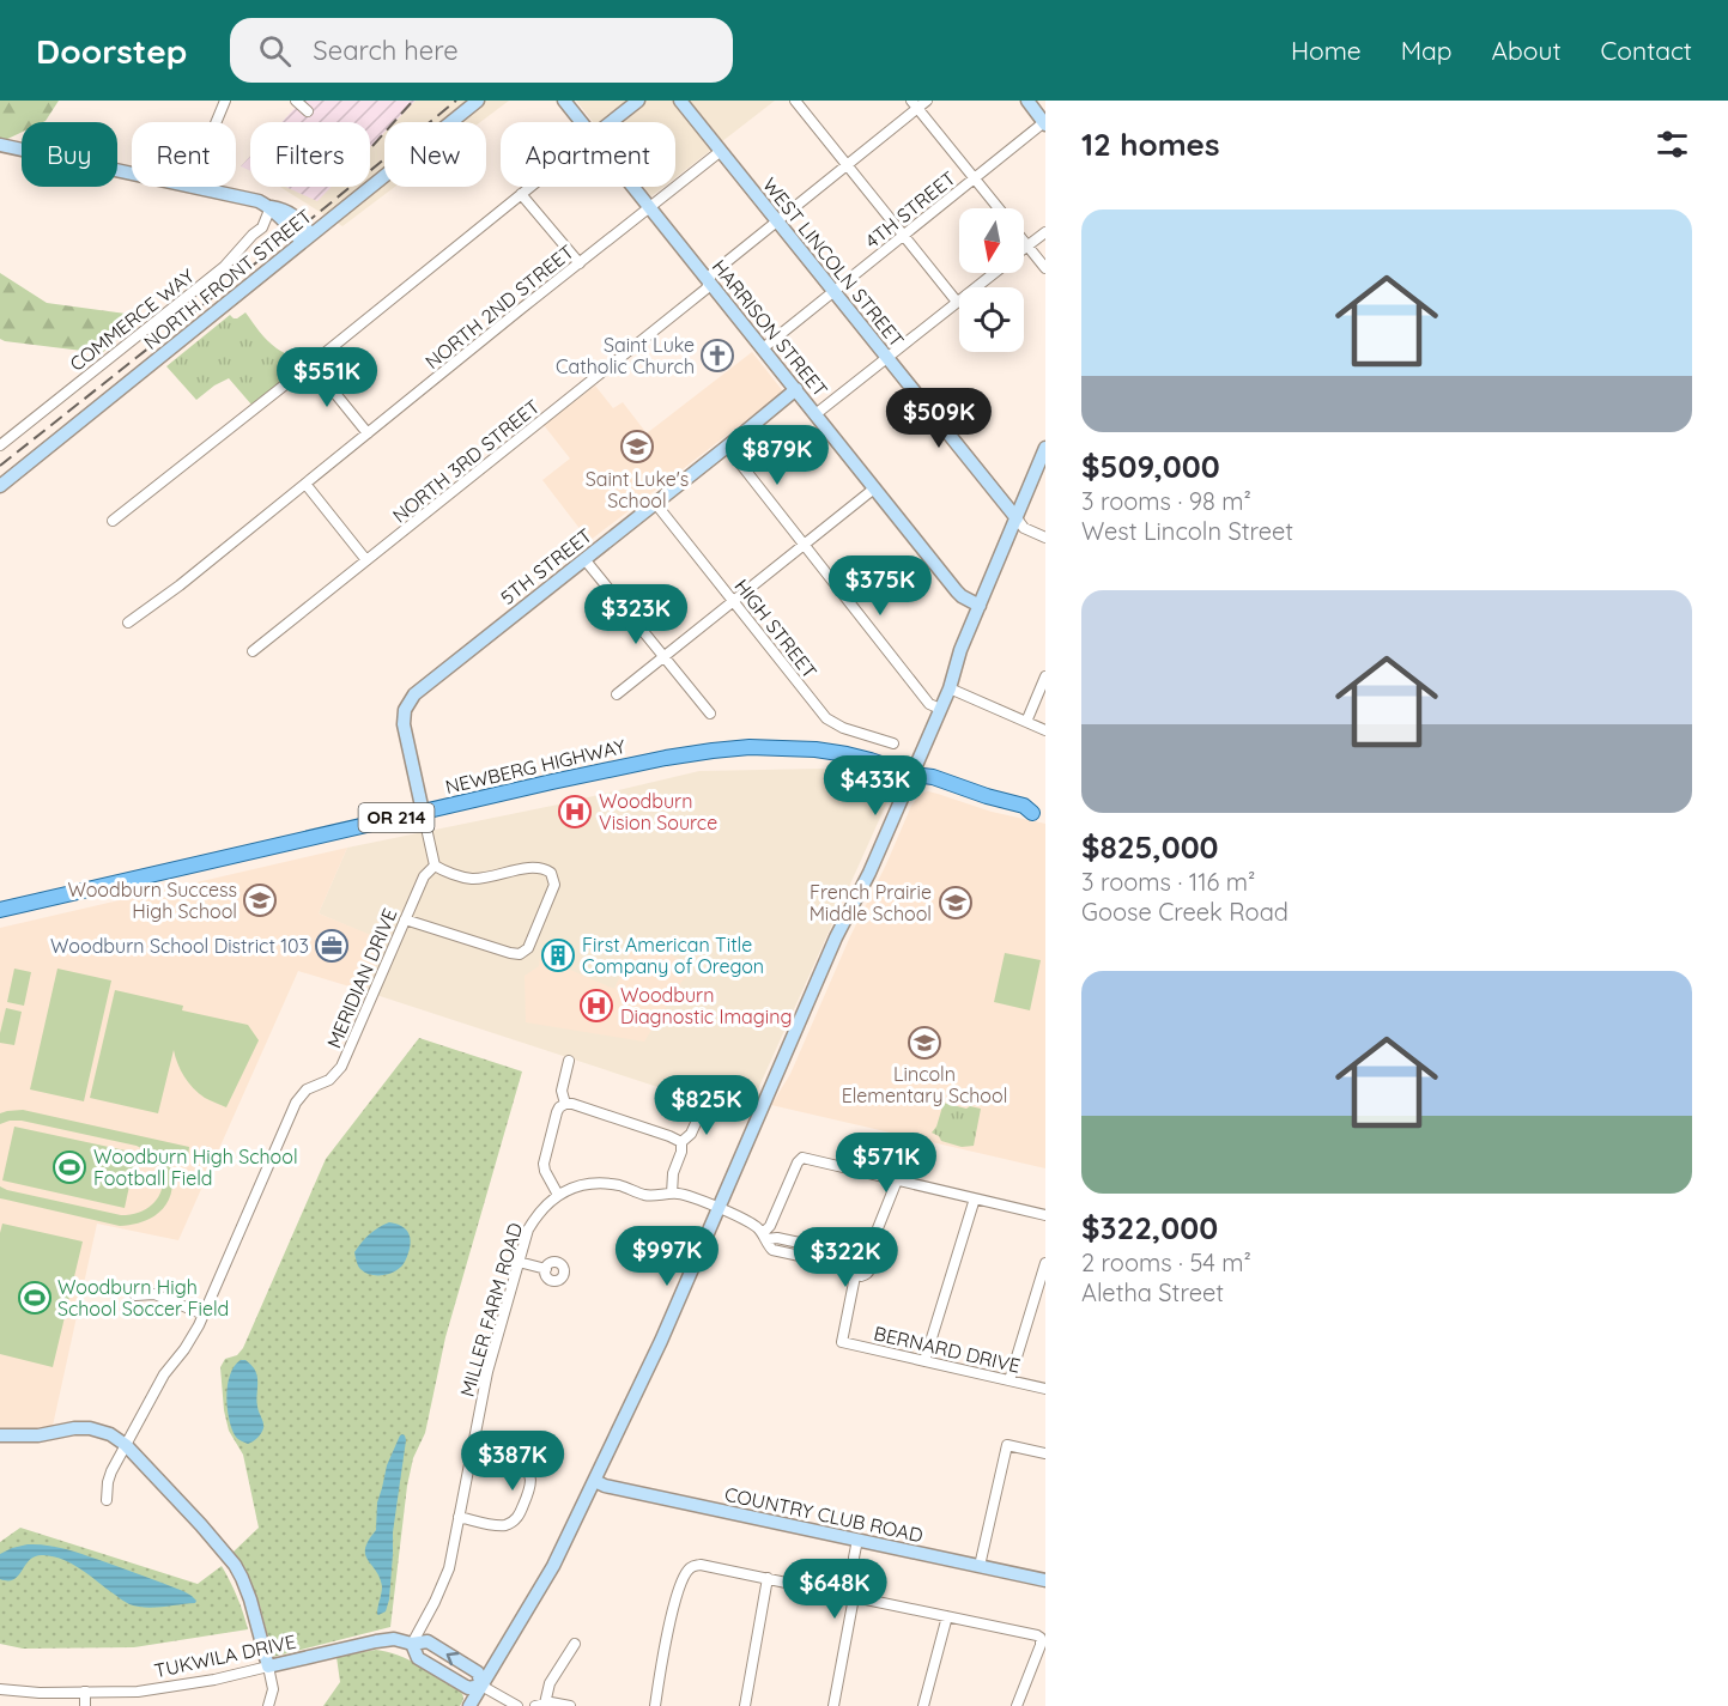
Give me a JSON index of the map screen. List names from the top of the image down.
{
  "streets": {
    "main road": ["NEWBERG HIGHWAY", "OR 214"],
    "street": [
      "4TH STREET",
      "WEST LINCOLN STREET",
      "NORTH FRONT STREET",
      "NORTH 2ND STREET",
      "COMMERCE WAY",
      "HARRISON STREET",
      "NORTH 3RD STREET",
      "5TH STREET",
      "HIGH STREET",
      "MERIDIAN DRIVE",
      "MILLER FARM ROAD",
      "BERNARD DRIVE",
      "COUNTRY CLUB ROAD",
      "TUKWILA DRIVE"
    ]
  },
  "crossings": [
    ["4TH STREET", "WEST LINCOLN STREET"],
    ["4TH STREET", "HARRISON STREET"],
    ["WEST LINCOLN STREET", "NORTH 2ND STREET"],
    ["WEST LINCOLN STREET", "NORTH 3RD STREET"],
    ["NORTH 2ND STREET", "HARRISON STREET"],
    ["HARRISON STREET", "NORTH 3RD STREET"],
    ["HARRISON STREET", "5TH STREET"],
    ["5TH STREET", "HIGH STREET"],
    ["5TH STREET", "NEWBERG HIGHWAY"],
    ["MILLER FARM ROAD", "TUKWILA DRIVE"]
  ],
  "places": {
    "church": ["Saint Luke Catholic Church"],
    "school or university": [
      "Saint Luke's School",
      "Woodburn Success High School",
      "French Prairie Middle School",
      "Lincoln Elementary School"
    ],
    "hospital": ["Woodburn Vision Source", "Woodburn Diagnostic Imaging"],
    "office": ["Woodburn School District 103"],
    "building": ["First American Title Company of Oregon"],
    "sports": ["Woodburn High School Football Field", "Woodburn High School Soccer Field"]
  },
  "north": "bottom",
  "page": {
    "header": "Doorstep",
    "search": "Search here",
    "nav": [
      "Home",
      "Map",
      "About",
      "Contact"
    ],
    "heading": "12 homes",
    "chip": [
      "Buy",
      "Rent",
      "Filters",
      "New",
      "Apartment"
    ],
    "list": [
      {
        "name": "$509,000",
        "note": "3 rooms · 98 m² · West Lincoln Street"
      },
      {
        "name": "$825,000",
        "note": "3 rooms · 116 m² · Goose Creek Road"
      },
      {
        "name": "$322,000",
        "note": "2 rooms · 54 m² · Aletha Street"
      }
    ],
    "price": [
      "$551K",
      "$509K",
      "$879K",
      "$375K",
      "$323K",
      "$433K",
      "$825K",
      "$571K",
      "$997K",
      "$322K",
      "$387K",
      "$648K"
    ]
  }
}
